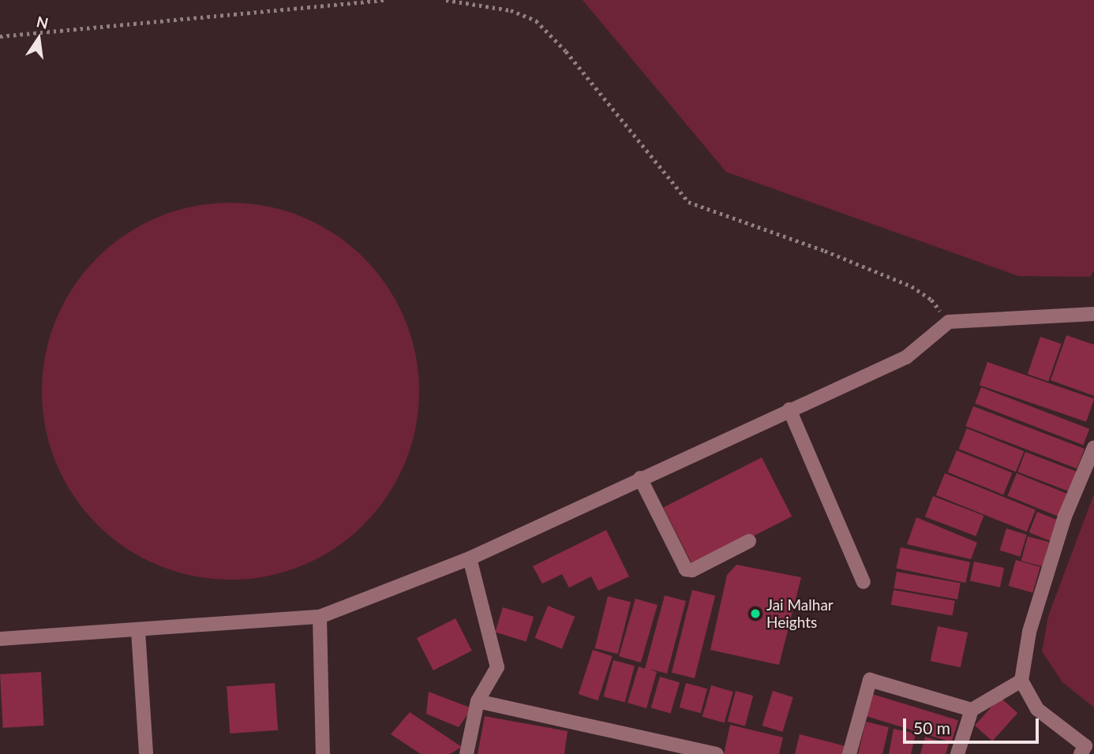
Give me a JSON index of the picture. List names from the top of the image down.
{
  "places": ["Jai Malhar Heights"],
  "scale_bar": "50 m",
  "north": "top"
}
